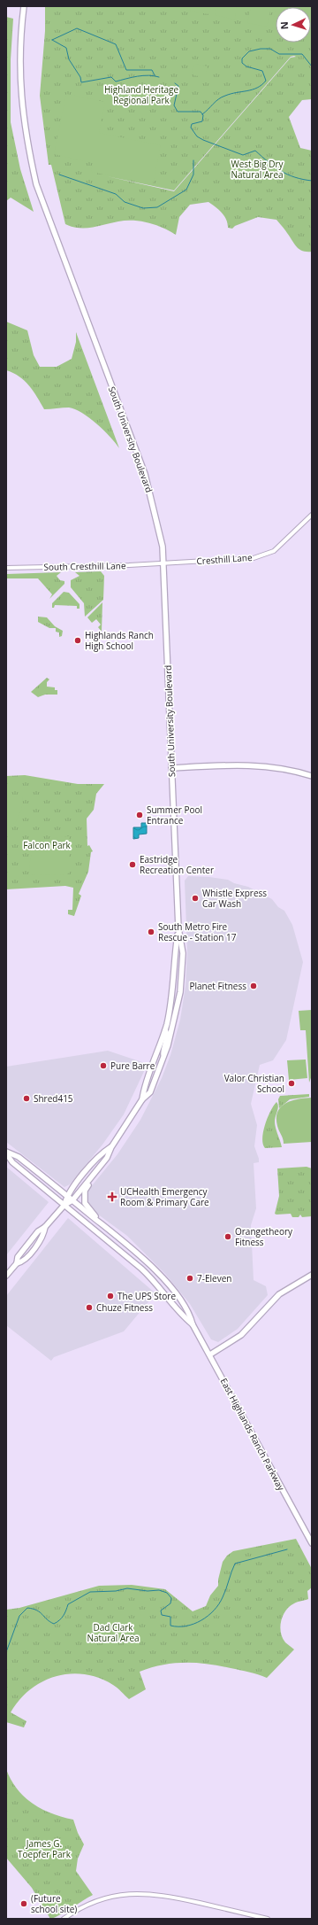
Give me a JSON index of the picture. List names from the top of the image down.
{
  "streets": {
    "main road": ["South University Boulevard", "East Highlands Ranch Parkway"],
    "street": ["Cresthill Lane", "South Cresthill Lane"]
  },
  "crossings": [
    ["South University Boulevard", "Cresthill Lane"],
    ["South University Boulevard", "South Cresthill Lane"],
    ["South University Boulevard", "East Highlands Ranch Parkway"],
    ["Cresthill Lane", "South Cresthill Lane"]
  ],
  "parks": [
    "Highland Heritage Regional Park",
    "West Big Dry Natural Area",
    "Falcon Park",
    "Dad Clark Natural Area",
    "James G. Toepfer Park"
  ],
  "places": {
    "other": [
      "Highlands Ranch High School",
      "Summer Pool Entrance",
      "Eastridge Recreation Center",
      "Whistle Express Car Wash",
      "South Metro Fire Rescue - Station 17",
      "Planet Fitness",
      "Pure Barre",
      "Valor Christian School",
      "Shred415",
      "Orangetheory Fitness",
      "7-Eleven",
      "The UPS Store",
      "Chuze Fitness",
      "(Future school site)"
    ],
    "health": ["UCHealth Emergency Room & Primary Care"]
  },
  "north": "left"
}
